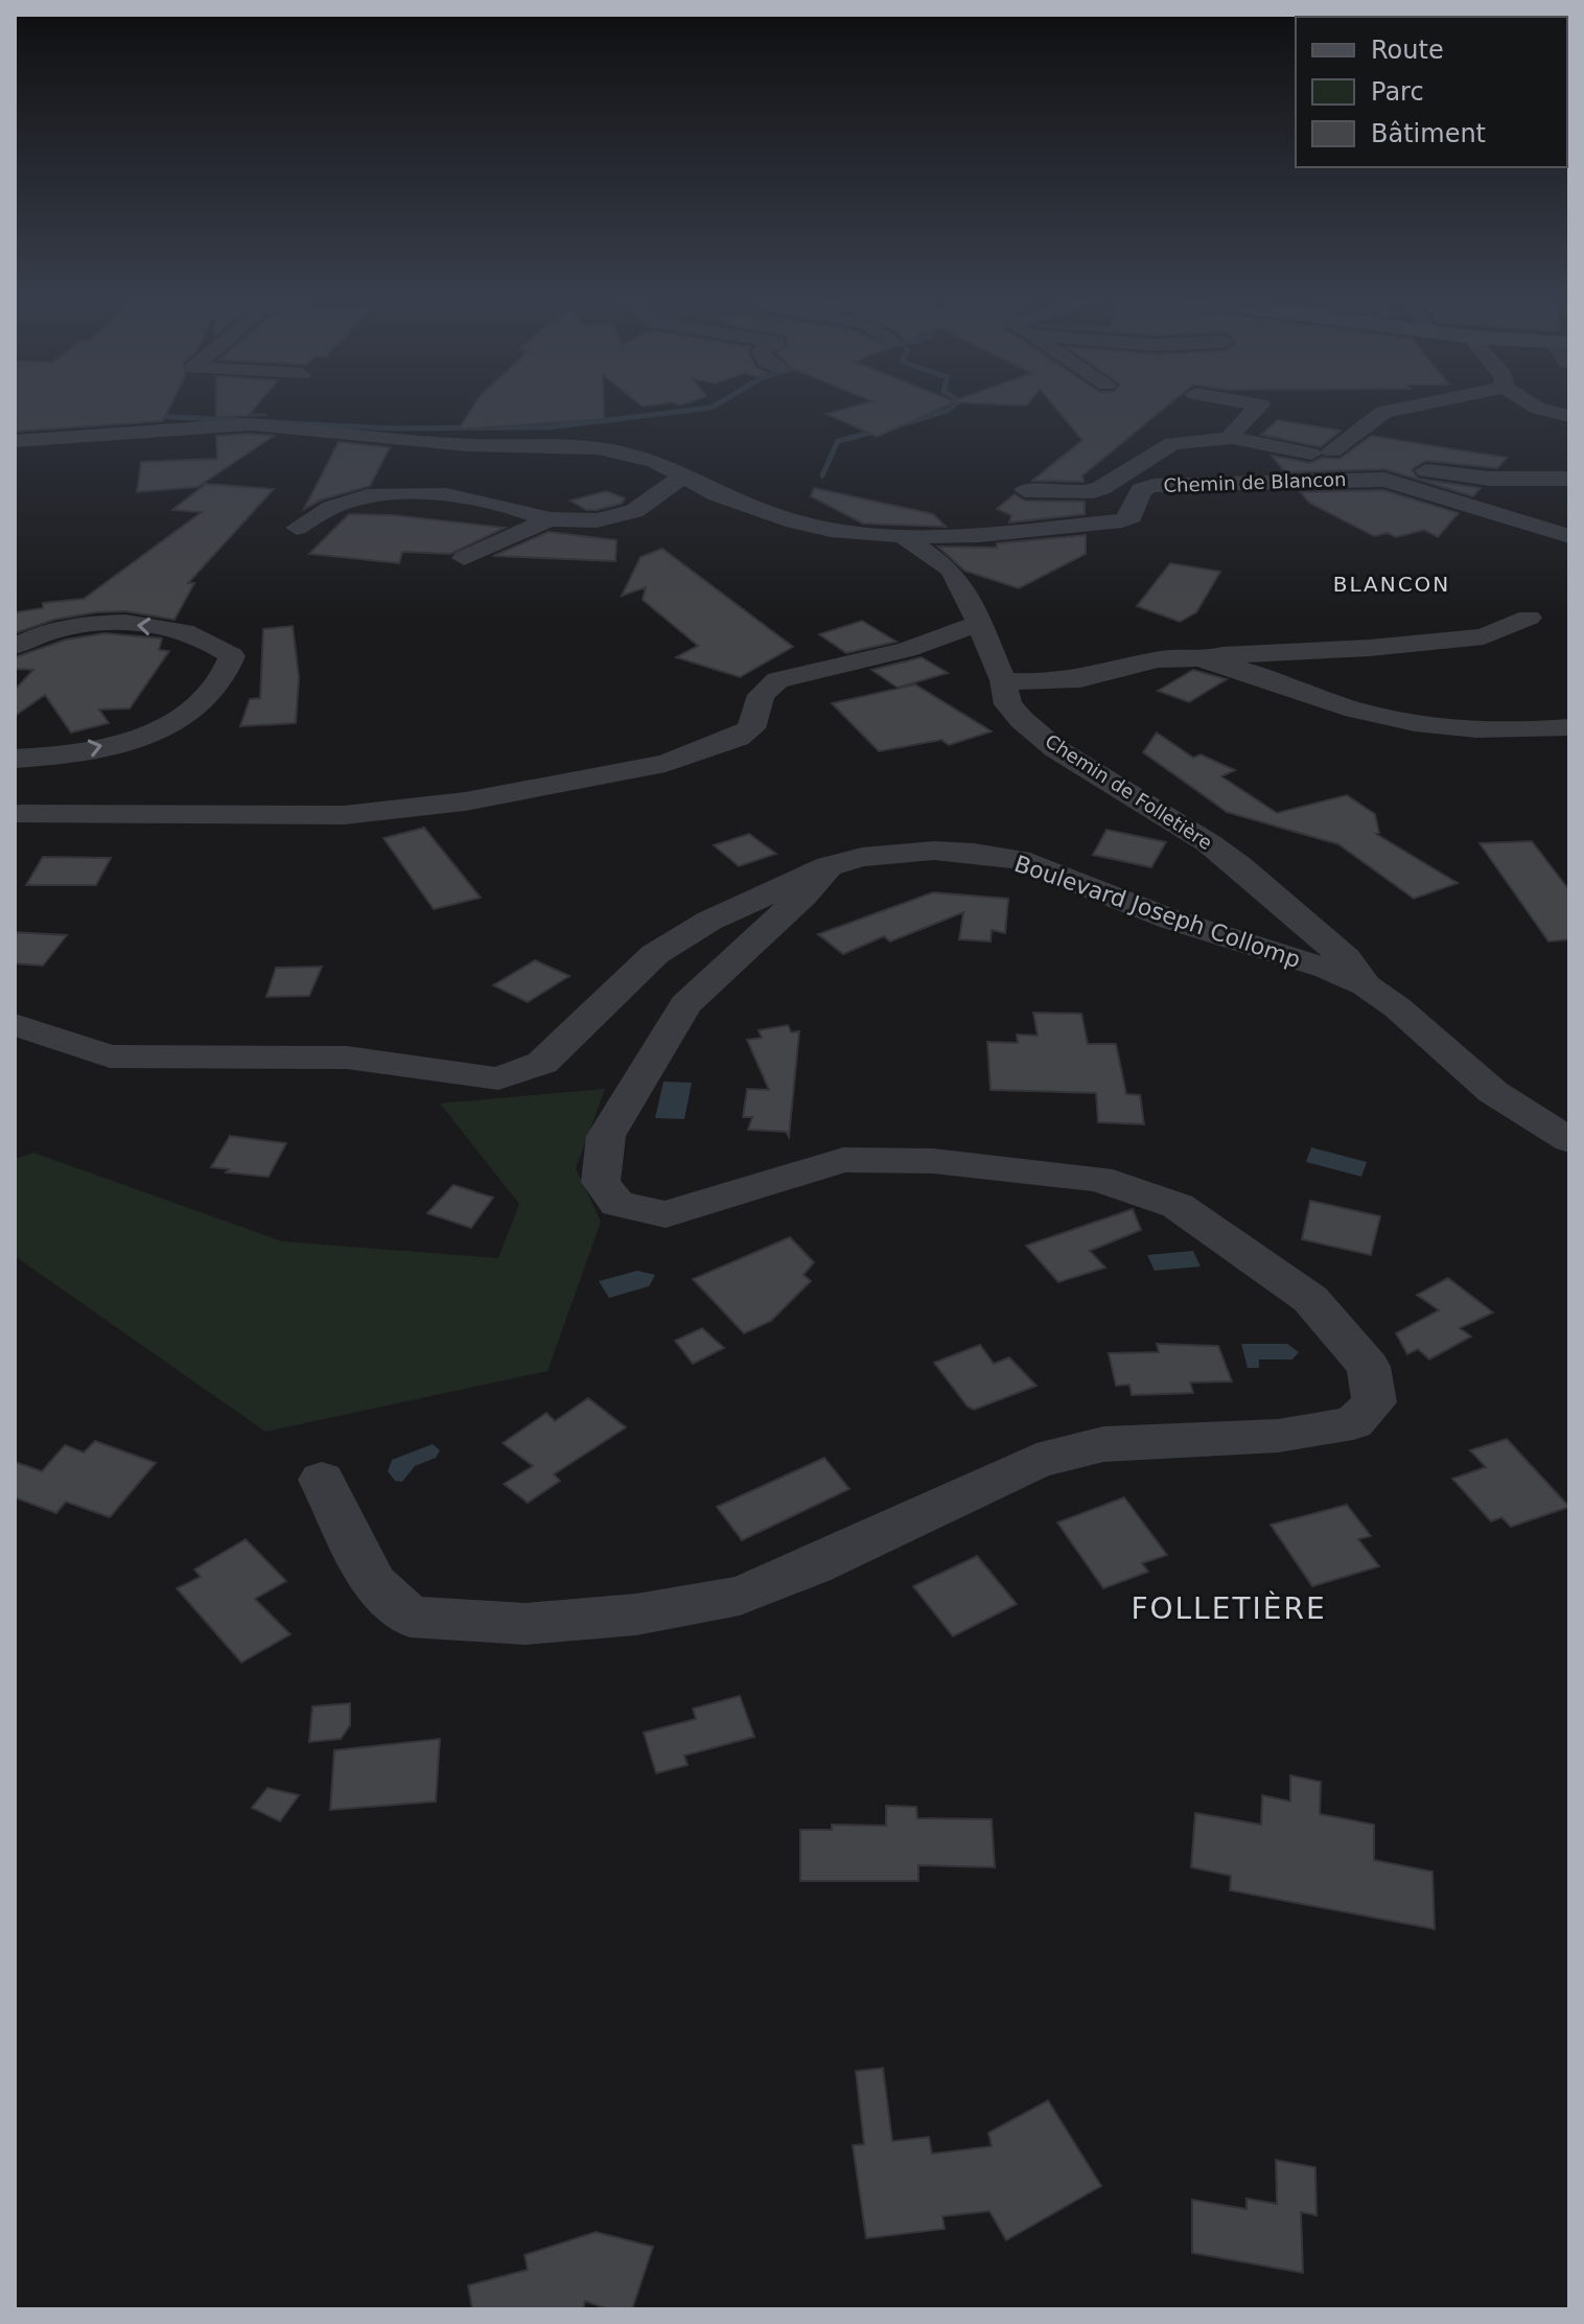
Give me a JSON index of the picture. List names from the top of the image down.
{
  "streets": {
    "street": ["Chemin de Blancon", "Chemin de Folletière", "Boulevard Joseph Collomp"]
  },
  "crossings": [
    ["Chemin de Blancon", "Chemin de Folletière"],
    ["Chemin de Folletière", "Boulevard Joseph Collomp"]
  ],
  "districts": ["BLANCON", "FOLLETIÈRE"],
  "legend": ["Route", "Parc", "Bâtiment"]
}
